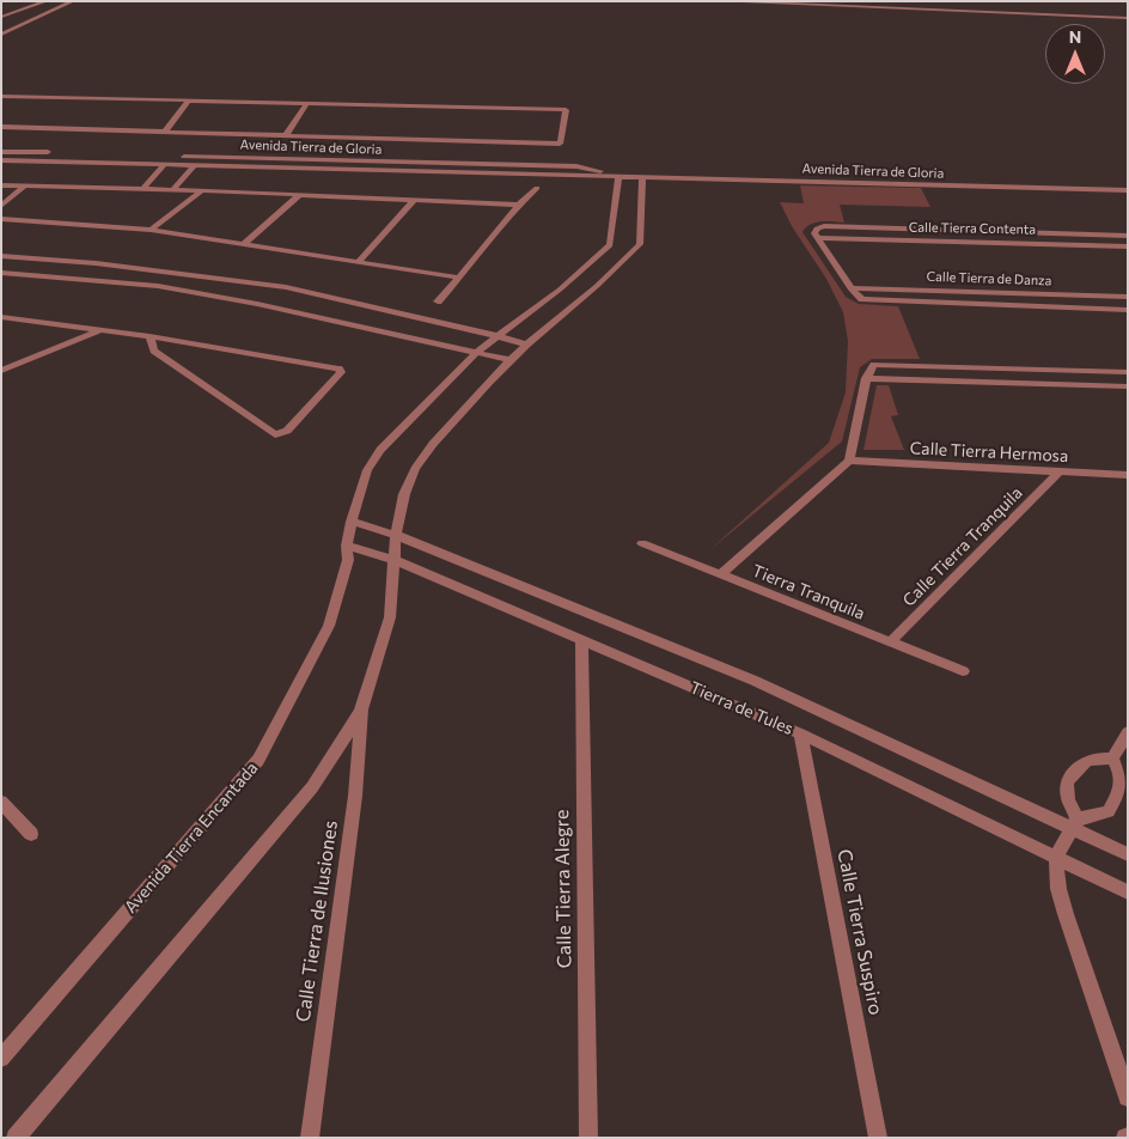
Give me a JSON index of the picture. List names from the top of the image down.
{
  "streets": {
    "street": [
      "Avenida Tierra de Gloria",
      "Calle Tierra Contenta",
      "Calle Tierra de Danza",
      "Calle Tierra Hermosa",
      "Calle Tierra Tranquila",
      "Tierra Tranquila",
      "Tierra de Tules",
      "Avenida Tierra Encantada",
      "Calle Tierra Alegre",
      "Calle Tierra de Ilusiones",
      "Calle Tierra Suspiro"
    ]
  },
  "crossings": [
    ["Avenida Tierra de Gloria", "Avenida Tierra Encantada"],
    ["Calle Tierra Hermosa", "Calle Tierra Tranquila"],
    ["Calle Tierra Tranquila", "Tierra Tranquila"],
    ["Tierra de Tules", "Avenida Tierra Encantada"],
    ["Tierra de Tules", "Calle Tierra Alegre"],
    ["Tierra de Tules", "Calle Tierra Suspiro"]
  ],
  "north": "top"
}
